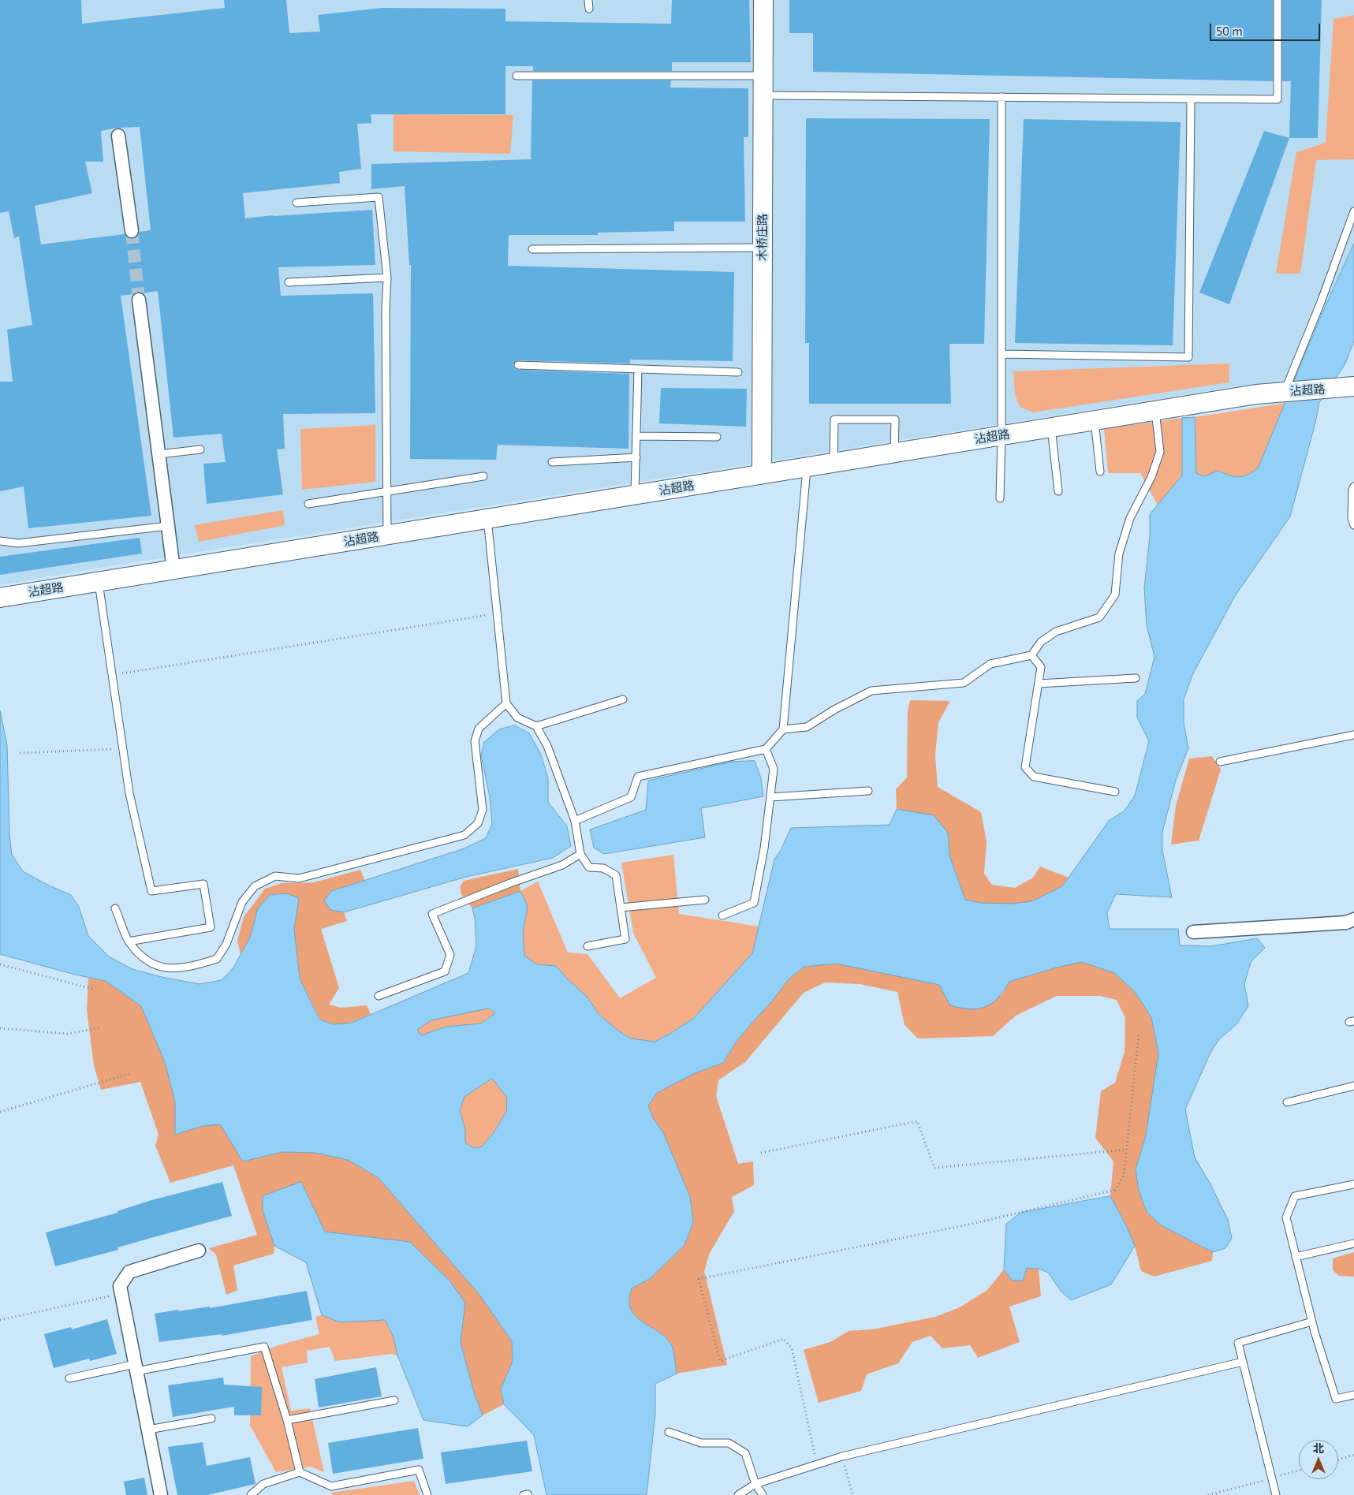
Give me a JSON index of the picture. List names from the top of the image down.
{
  "streets": {
    "street": ["木桥庄路", "沾超路"]
  },
  "crossings": [
    ["木桥庄路", "沾超路"]
  ],
  "scale_bar": "50 m",
  "north": "top"
}
